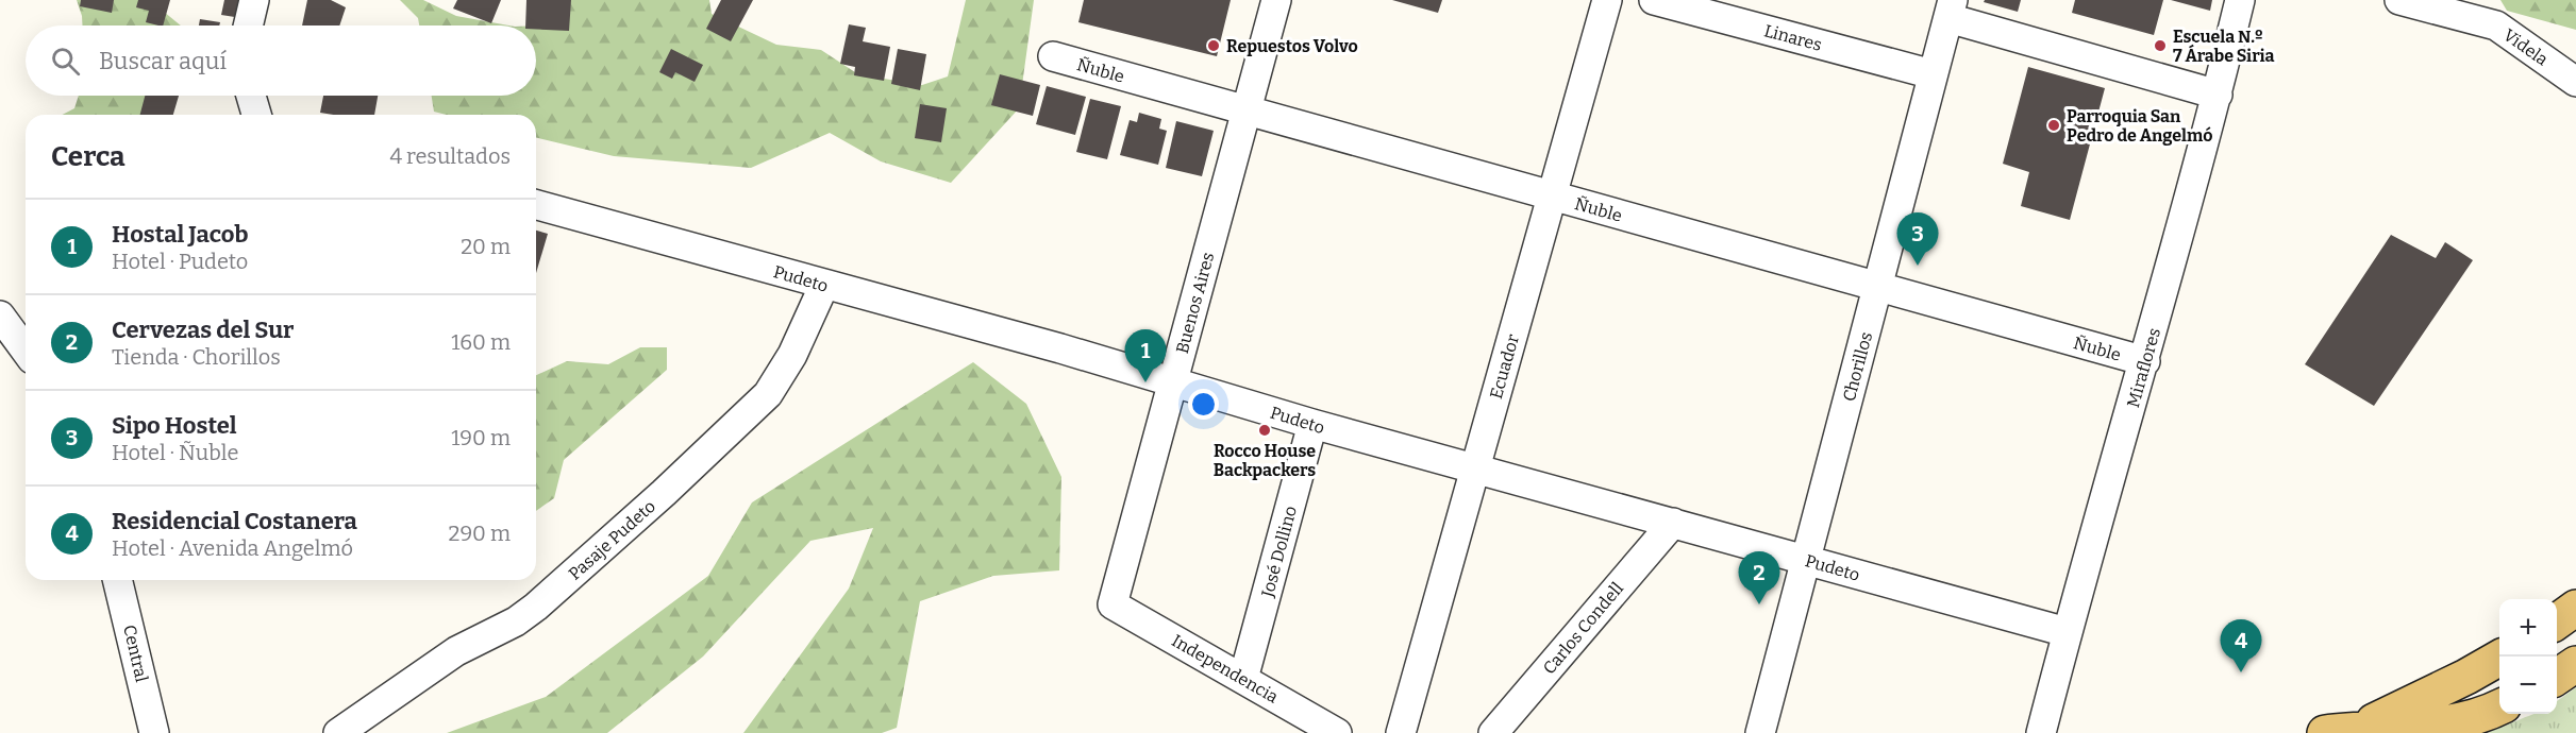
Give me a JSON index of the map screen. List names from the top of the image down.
{
  "streets": {
    "street": [
      "Linares",
      "Videla",
      "Ñuble",
      "Pudeto",
      "Buenos Aires",
      "Ecuador",
      "Chorillos",
      "Miraflores",
      "Pasaje Pudeto",
      "José Dollino",
      "Carlos Condell",
      "Central",
      "Independencia"
    ]
  },
  "crossings": [
    ["Linares", "Chorillos"],
    ["Ñuble", "Buenos Aires"],
    ["Ñuble", "Ecuador"],
    ["Ñuble", "Chorillos"],
    ["Ñuble", "Miraflores"],
    ["Pudeto", "Buenos Aires"],
    ["Pudeto", "Ecuador"],
    ["Pudeto", "Chorillos"],
    ["Pudeto", "Miraflores"],
    ["Pudeto", "Pasaje Pudeto"],
    ["Pudeto", "José Dollino"],
    ["Pudeto", "Carlos Condell"],
    ["Buenos Aires", "Independencia"],
    ["José Dollino", "Independencia"]
  ],
  "places": [
    "Repuestos Volvo",
    "Escuela N.º 7 Árabe Siria",
    "Parroquia San Pedro de Angelmó",
    "Rocco House Backpackers"
  ],
  "page": {
    "search": "Buscar aquí",
    "heading": ["Cerca", "4 resultados"],
    "list": [
      {
        "mark": "1",
        "name": "Hostal Jacob",
        "note": "Hotel · Pudeto",
        "value": "20 m"
      },
      {
        "mark": "2",
        "name": "Cervezas del Sur",
        "note": "Tienda · Chorillos",
        "value": "160 m"
      },
      {
        "mark": "3",
        "name": "Sipo Hostel",
        "note": "Hotel · Ñuble",
        "value": "190 m"
      },
      {
        "mark": "4",
        "name": "Residencial Costanera",
        "note": "Hotel · Avenida Angelmó",
        "value": "290 m"
      }
    ],
    "pins": [
      "3",
      "1",
      "2",
      "4"
    ],
    "map_buttons": ["+", "−"]
  }
}
